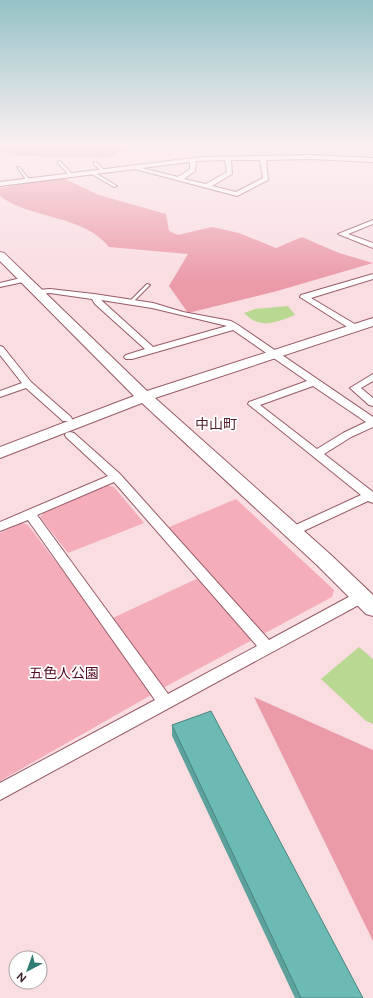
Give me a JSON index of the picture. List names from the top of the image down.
{
  "districts": ["中山町"],
  "parks": ["五色人公園"],
  "north": "bottom left"
}
